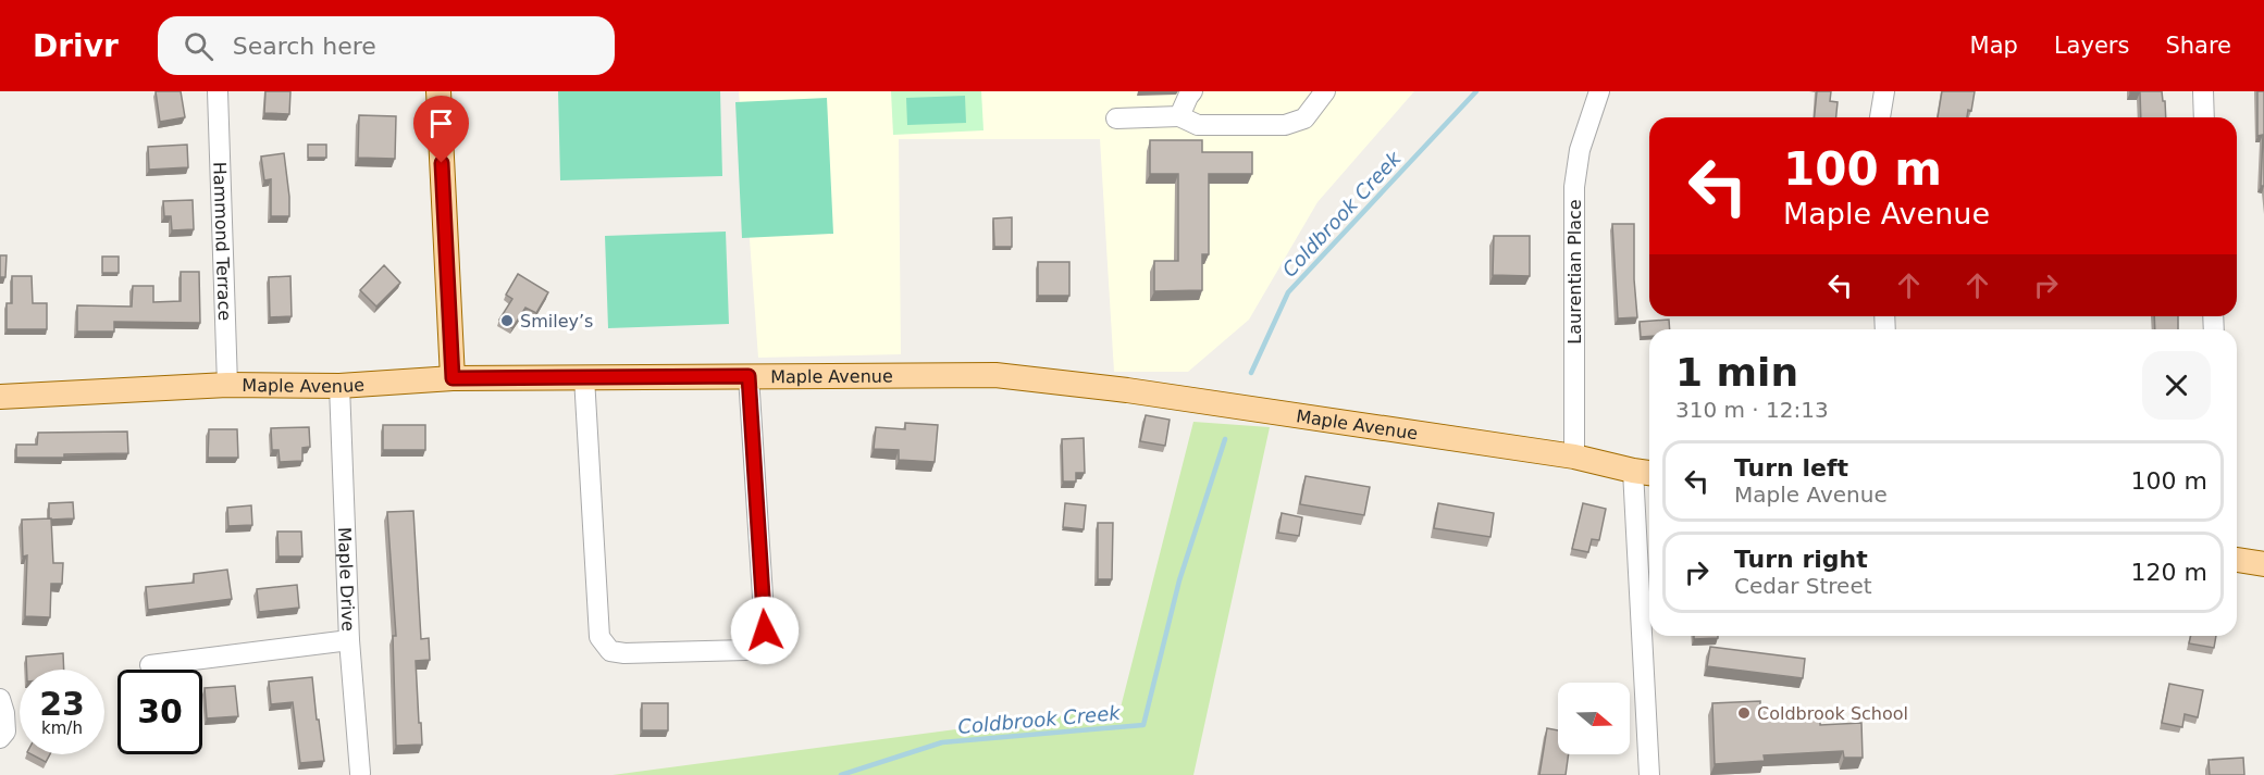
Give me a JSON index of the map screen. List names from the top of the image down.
{
  "streets": {
    "main road": ["Maple Avenue"],
    "street": ["Hammond Terrace", "Laurentian Place", "Maple Drive"]
  },
  "crossings": [
    ["Hammond Terrace", "Maple Avenue"],
    ["Laurentian Place", "Maple Avenue"],
    ["Maple Avenue", "Maple Drive"]
  ],
  "water": ["Coldbrook Creek"],
  "places": ["Smiley’s", "Coldbrook School"],
  "north": "right",
  "page": {
    "header": "Drivr",
    "search": "Search here",
    "nav": ["Map", "Layers", "Share"],
    "turn": ["100 m", "Maple Avenue"],
    "heading": ["1 min", "310 m · 12:13"],
    "list": [
      {
        "name": "Turn left",
        "note": "Maple Avenue",
        "value": "100 m"
      },
      {
        "name": "Turn right",
        "note": "Cedar Street",
        "value": "120 m"
      }
    ],
    "speed": "23 km/h",
    "limit": "30"
  }
}
